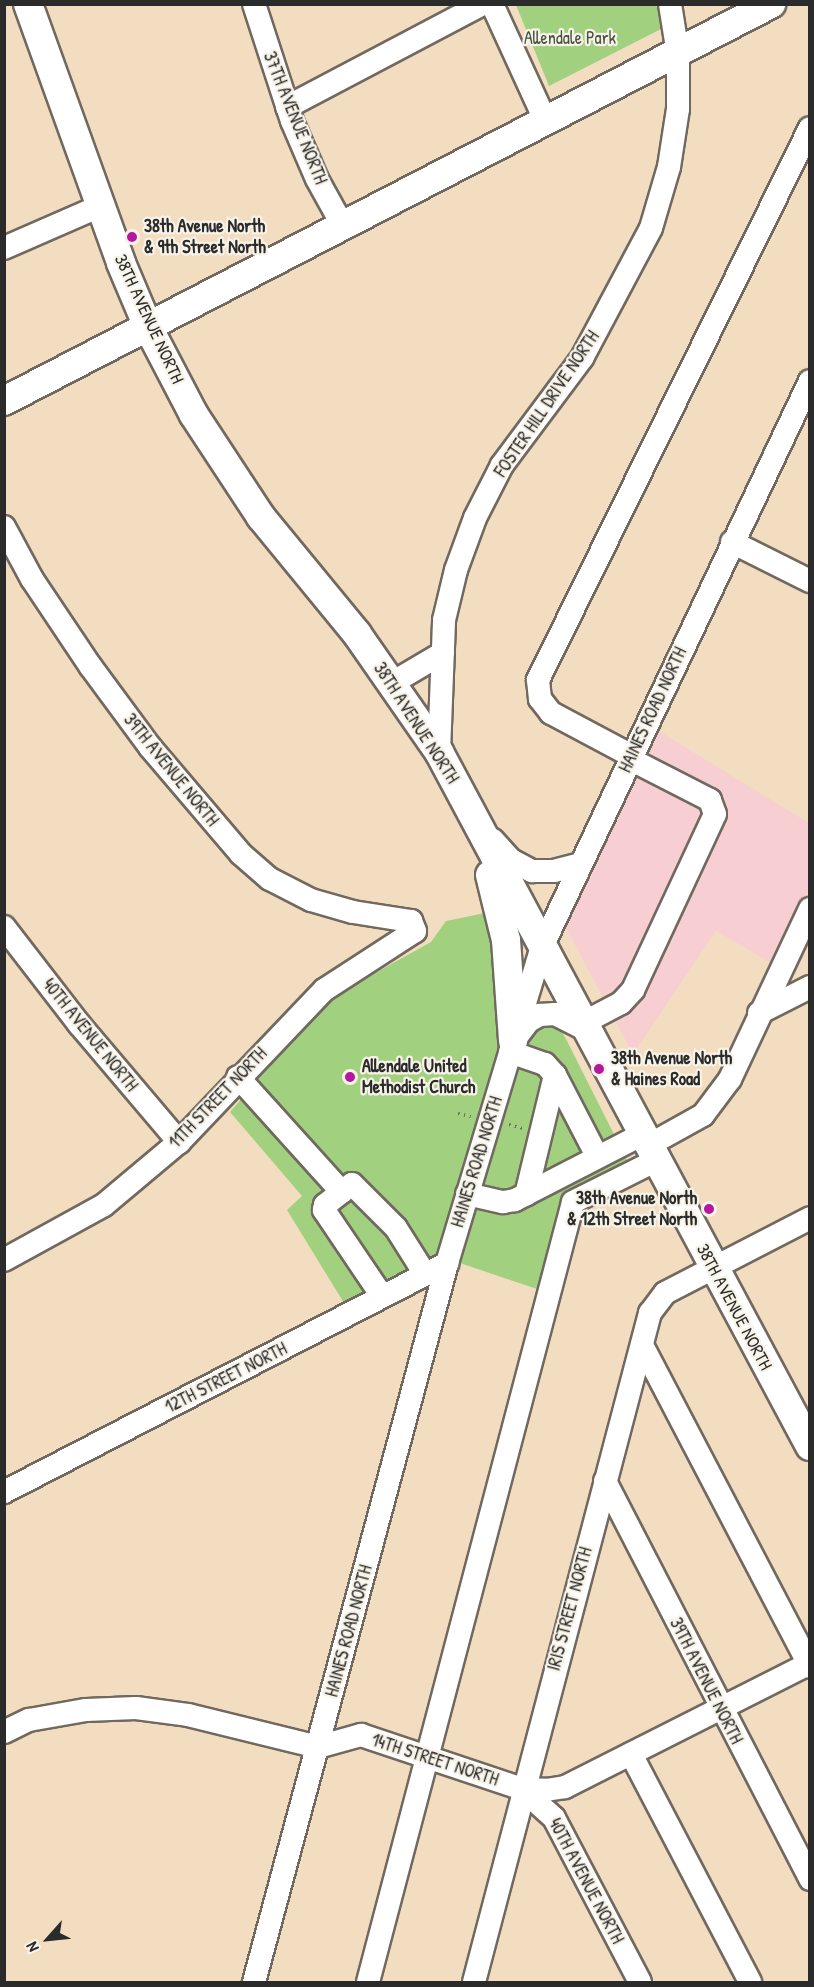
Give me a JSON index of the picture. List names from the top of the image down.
{
  "streets": {
    "main road": ["38TH AVENUE NORTH"],
    "street": [
      "37TH AVENUE NORTH",
      "FOSTER HILL DRIVE NORTH",
      "HAINES ROAD NORTH",
      "39TH AVENUE NORTH",
      "40TH AVENUE NORTH",
      "11TH STREET NORTH",
      "12TH STREET NORTH",
      "IRIS STREET NORTH",
      "14TH STREET NORTH"
    ]
  },
  "crossings": [
    ["38TH AVENUE NORTH", "FOSTER HILL DRIVE NORTH"],
    ["38TH AVENUE NORTH", "HAINES ROAD NORTH"],
    ["38TH AVENUE NORTH", "IRIS STREET NORTH"],
    ["HAINES ROAD NORTH", "12TH STREET NORTH"],
    ["HAINES ROAD NORTH", "14TH STREET NORTH"],
    ["39TH AVENUE NORTH", "11TH STREET NORTH"],
    ["39TH AVENUE NORTH", "IRIS STREET NORTH"],
    ["39TH AVENUE NORTH", "14TH STREET NORTH"],
    ["40TH AVENUE NORTH", "11TH STREET NORTH"],
    ["40TH AVENUE NORTH", "IRIS STREET NORTH"],
    ["40TH AVENUE NORTH", "14TH STREET NORTH"],
    ["IRIS STREET NORTH", "14TH STREET NORTH"]
  ],
  "parks": ["Allendale Park"],
  "places": [
    "38th Avenue North & 9th Street North",
    "38th Avenue North & Haines Road",
    "Allendale United Methodist Church",
    "38th Avenue North & 12th Street North"
  ],
  "north": "bottom left"
}
